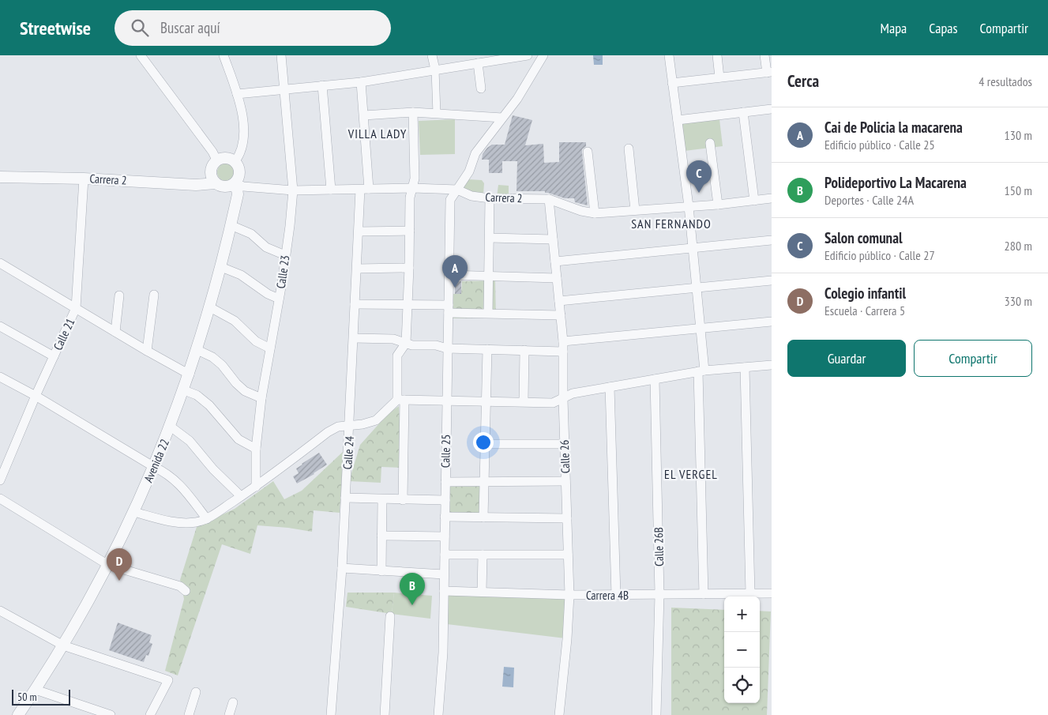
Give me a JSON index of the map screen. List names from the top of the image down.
{
  "streets": {
    "street": [
      "Carrera 2",
      "Calle 23",
      "Calle 21",
      "Calle 25",
      "Calle 24",
      "Calle 26",
      "Avenida 22",
      "Calle 26B",
      "Carrera 4B"
    ]
  },
  "crossings": [
    ["Carrera 2", "Calle 23"],
    ["Carrera 2", "Calle 21"],
    ["Carrera 2", "Calle 25"],
    ["Carrera 2", "Calle 24"],
    ["Carrera 2", "Calle 26"],
    ["Carrera 2", "Avenida 22"],
    ["Calle 25", "Carrera 4B"],
    ["Calle 26", "Carrera 4B"],
    ["Calle 26B", "Carrera 4B"]
  ],
  "districts": ["VILLA LADY", "SAN FERNANDO", "EL VERGEL"],
  "scale_bar": "50 m",
  "page": {
    "header": "Streetwise",
    "search": "Buscar aquí",
    "nav": ["Mapa", "Capas", "Compartir"],
    "heading": ["Cerca", "4 resultados"],
    "list": [
      {
        "mark": "A",
        "name": "Cai de Policia la macarena",
        "note": "Edificio público · Calle 25",
        "value": "130 m"
      },
      {
        "mark": "B",
        "name": "Polideportivo La Macarena",
        "note": "Deportes · Calle 24A",
        "value": "150 m"
      },
      {
        "mark": "C",
        "name": "Salon comunal",
        "note": "Edificio público · Calle 27",
        "value": "280 m"
      },
      {
        "mark": "D",
        "name": "Colegio infantil",
        "note": "Escuela · Carrera 5",
        "value": "330 m"
      }
    ],
    "pins": [
      "C",
      "A",
      "D",
      "B"
    ],
    "buttons": ["Guardar", "Compartir"],
    "map_buttons": ["+", "−"],
    "scale": "50 m"
  }
}
